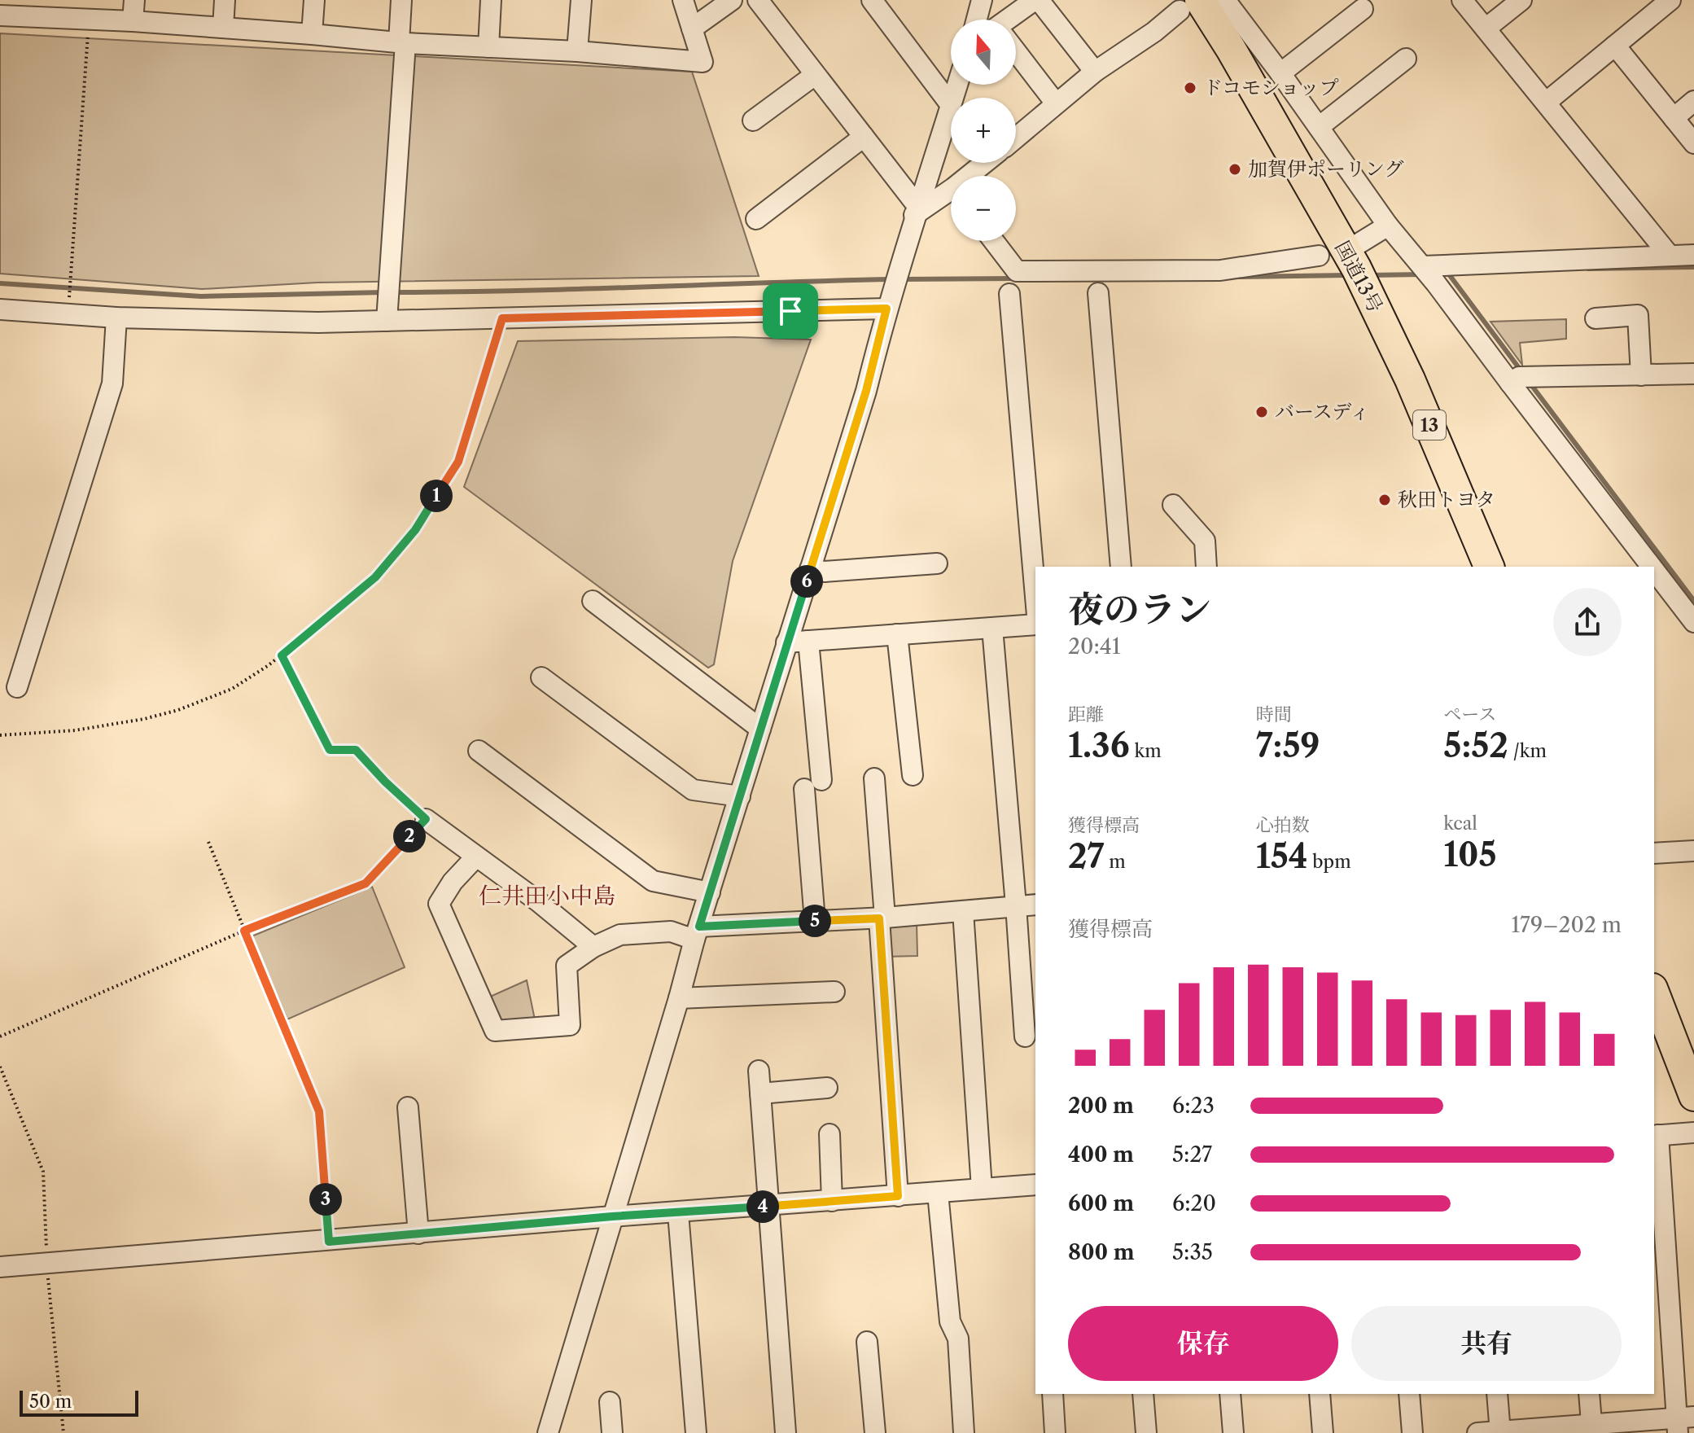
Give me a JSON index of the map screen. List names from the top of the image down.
{
  "streets": {
    "highway": ["国道13号", "13"]
  },
  "districts": ["仁井田小中島"],
  "places": [
    "ドコモショップ",
    "加賀伊ポーリング",
    "バースディ",
    "秋田トヨタ"
  ],
  "scale_bar": "50 m",
  "north": "top",
  "page": {
    "map_buttons": ["+", "−"],
    "pins": [
      "1",
      "6",
      "2",
      "5",
      "3",
      "4"
    ],
    "heading": ["夜のラン", "20:41"],
    "stats": [
      ["距離", "1.36 km"],
      ["時間", "7:59"],
      ["ペース", "5:52 /km"],
      ["獲得標高", "27 m"],
      ["心拍数", "154 bpm"],
      ["kcal", "105"]
    ],
    "chart": ["獲得標高", "179–202 m"],
    "list": [
      {
        "name": "200 m",
        "note": "6:23"
      },
      {
        "name": "400 m",
        "note": "5:27"
      },
      {
        "name": "600 m",
        "note": "6:20"
      },
      {
        "name": "800 m",
        "note": "5:35"
      }
    ],
    "buttons": ["保存", "共有"],
    "scale": "50 m"
  }
}
